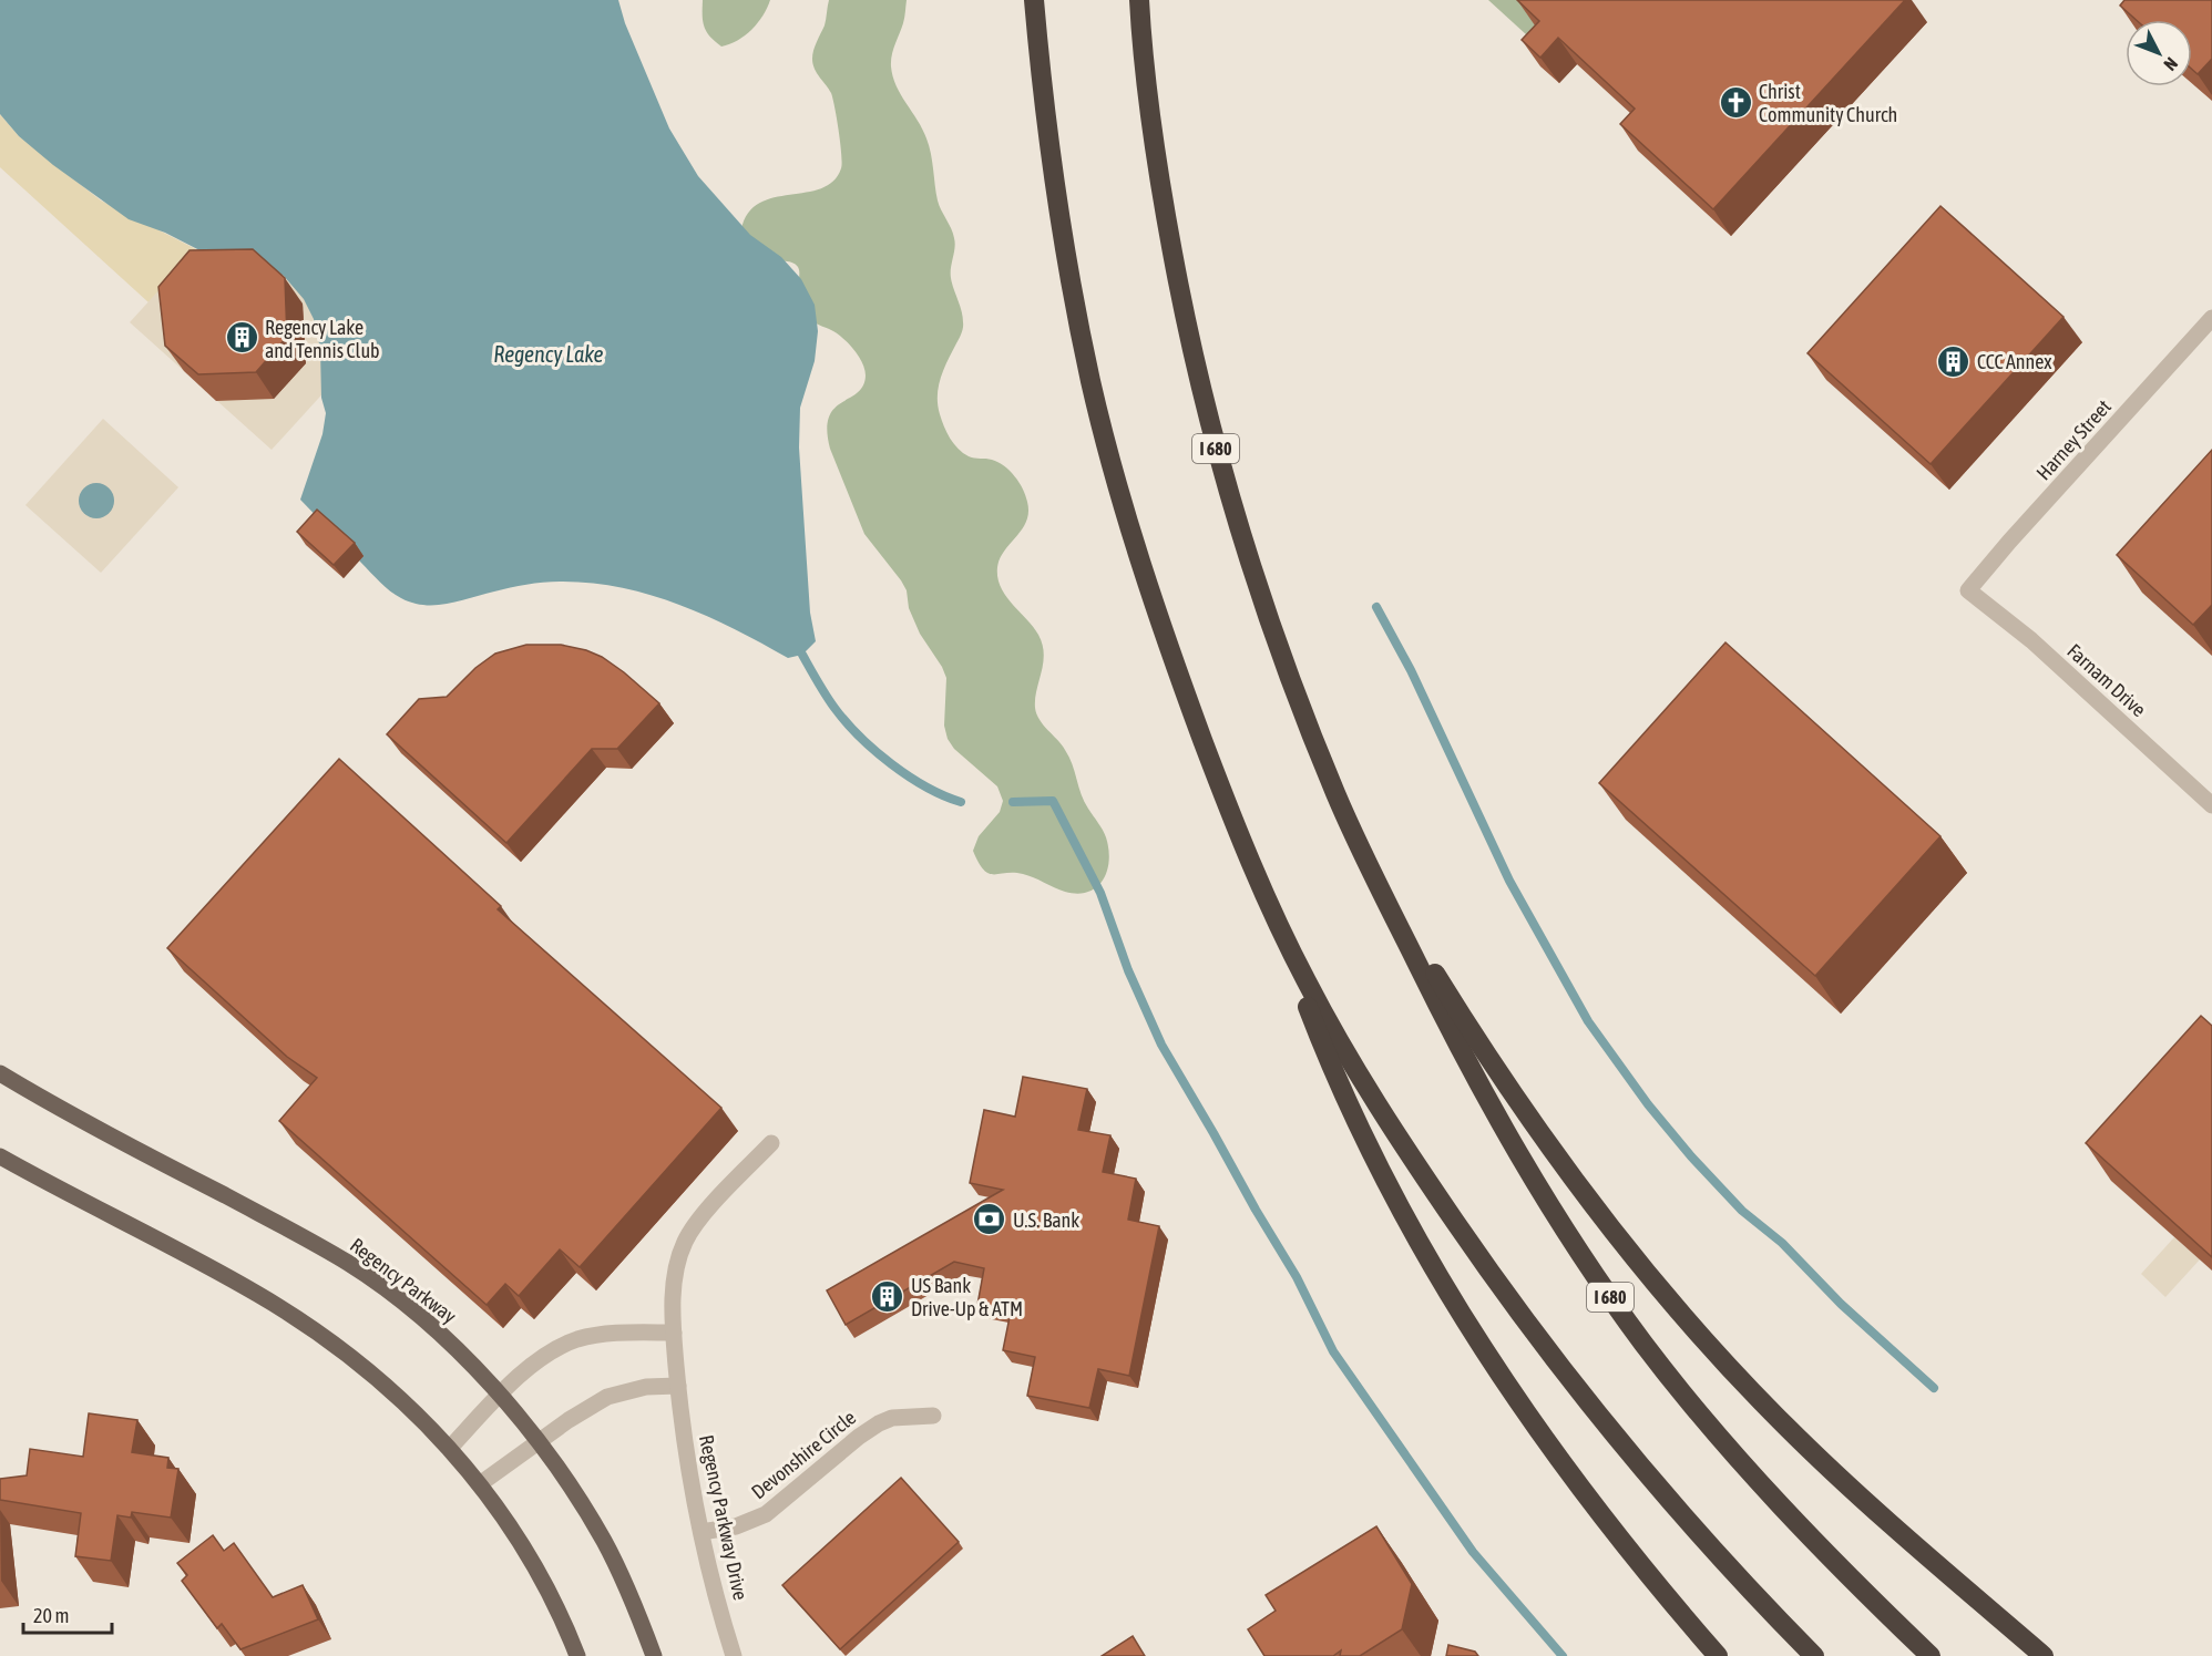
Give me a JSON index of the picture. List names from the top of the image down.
{
  "streets": {
    "highway": ["I 680"],
    "main road": ["Regency Parkway"],
    "street": [
      "Harney Street",
      "Farnam Drive",
      "Devonshire Circle",
      "Regency Parkway Drive"
    ]
  },
  "crossings": [
    ["Harney Street", "Farnam Drive"],
    ["Devonshire Circle", "Regency Parkway Drive"]
  ],
  "water": ["Regency Lake"],
  "places": {
    "church": ["Christ Community Church"],
    "building": ["Regency Lake and Tennis Club", "CCC Annex", "US Bank Drive-Up & ATM"],
    "bank": ["U.S. Bank"]
  },
  "scale_bar": "20 m",
  "north": "bottom right"
}
